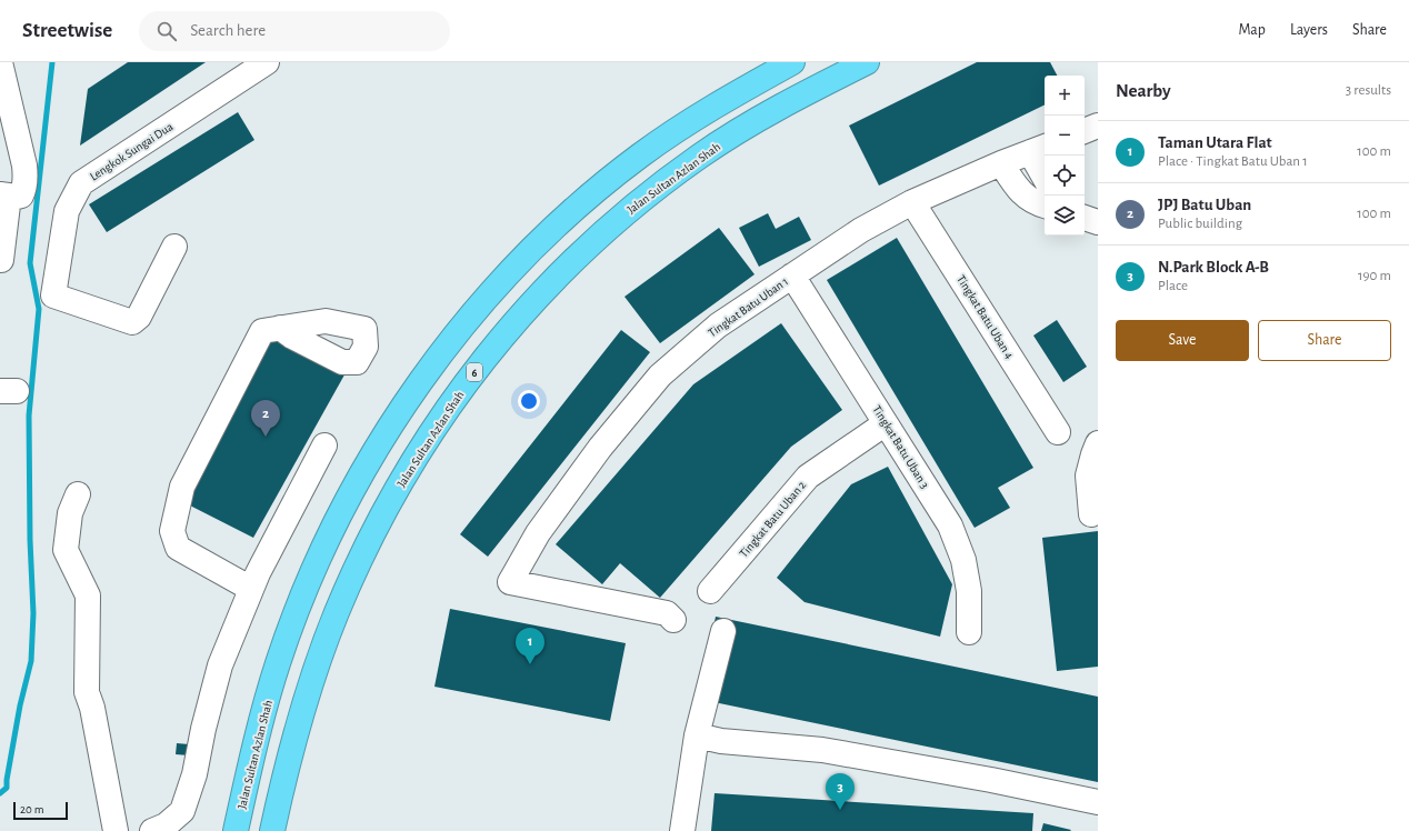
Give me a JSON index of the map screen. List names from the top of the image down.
{
  "streets": {
    "highway": ["Jalan Sultan Azlan Shah", "6"],
    "street": [
      "Lengkok Sungai Dua",
      "Tingkat Batu Uban 1",
      "Tingkat Batu Uban 4",
      "Tingkat Batu Uban 3",
      "Tingkat Batu Uban 2"
    ]
  },
  "crossings": [
    ["Tingkat Batu Uban 1", "Tingkat Batu Uban 4"],
    ["Tingkat Batu Uban 1", "Tingkat Batu Uban 3"],
    ["Tingkat Batu Uban 3", "Tingkat Batu Uban 2"]
  ],
  "scale_bar": "20 m",
  "page": {
    "header": "Streetwise",
    "search": "Search here",
    "nav": ["Map", "Layers", "Share"],
    "heading": ["Nearby", "3 results"],
    "map_buttons": ["+", "−"],
    "list": [
      {
        "mark": "1",
        "name": "Taman Utara Flat",
        "note": "Place · Tingkat Batu Uban 1",
        "value": "100 m"
      },
      {
        "mark": "2",
        "name": "JPJ Batu Uban",
        "note": "Public building",
        "value": "100 m"
      },
      {
        "mark": "3",
        "name": "N.Park Block A-B",
        "note": "Place",
        "value": "190 m"
      }
    ],
    "buttons": ["Save", "Share"],
    "pins": ["2", "1", "3"],
    "scale": "20 m"
  }
}
